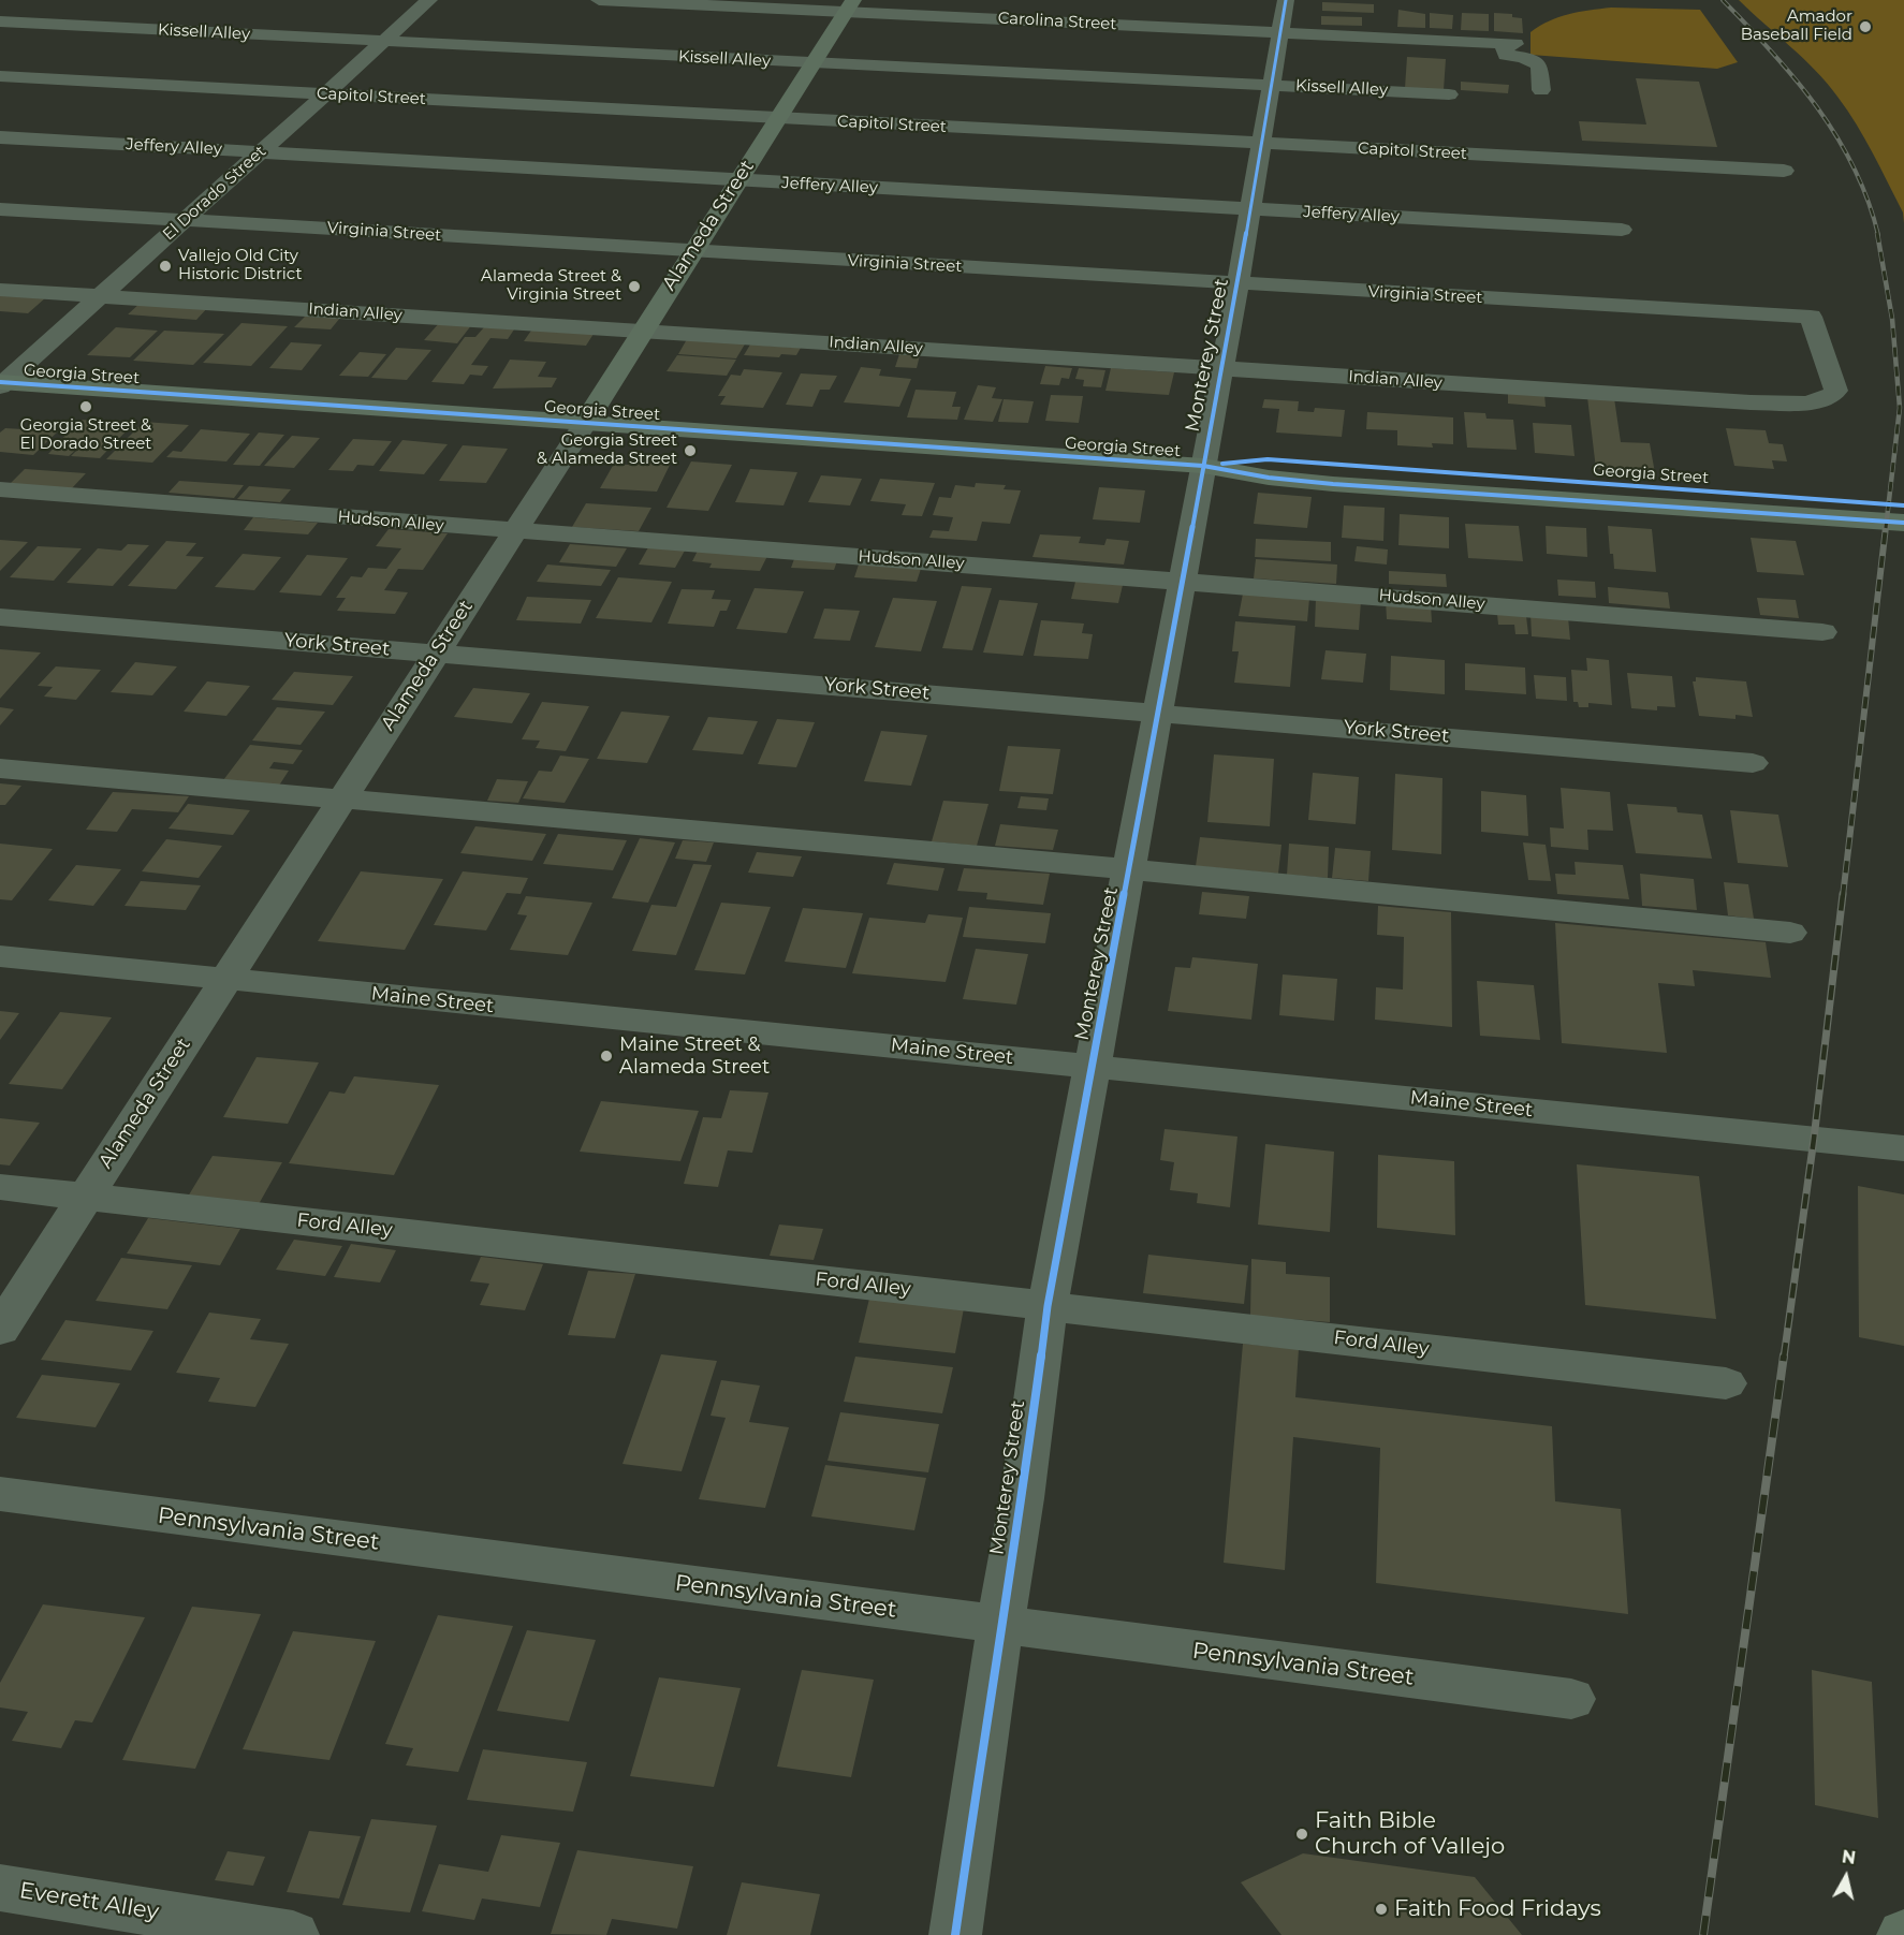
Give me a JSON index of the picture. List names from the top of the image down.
{
  "streets": {
    "main road": ["Alameda Street", "Georgia Street"],
    "street": [
      "Carolina Street",
      "Kissell Alley",
      "Capitol Street",
      "Jeffery Alley",
      "El Dorado Street",
      "Virginia Street",
      "Indian Alley",
      "Monterey Street",
      "Hudson Alley",
      "York Street",
      "Maine Street",
      "Ford Alley",
      "Pennsylvania Street",
      "Everett Alley"
    ]
  },
  "crossings": [
    ["Carolina Street", "Alameda Street"],
    ["Carolina Street", "Monterey Street"],
    ["Kissell Alley", "El Dorado Street"],
    ["Kissell Alley", "Alameda Street"],
    ["Kissell Alley", "Monterey Street"],
    ["Capitol Street", "El Dorado Street"],
    ["Capitol Street", "Alameda Street"],
    ["Capitol Street", "Monterey Street"],
    ["Jeffery Alley", "El Dorado Street"],
    ["Jeffery Alley", "Alameda Street"],
    ["Jeffery Alley", "Monterey Street"],
    ["El Dorado Street", "Virginia Street"],
    ["El Dorado Street", "Indian Alley"],
    ["El Dorado Street", "Georgia Street"],
    ["Alameda Street", "Virginia Street"],
    ["Alameda Street", "Indian Alley"],
    ["Alameda Street", "Georgia Street"],
    ["Alameda Street", "Hudson Alley"],
    ["Alameda Street", "York Street"],
    ["Alameda Street", "Maine Street"],
    ["Alameda Street", "Ford Alley"],
    ["Virginia Street", "Indian Alley"],
    ["Virginia Street", "Monterey Street"],
    ["Indian Alley", "Monterey Street"],
    ["Monterey Street", "Georgia Street"],
    ["Monterey Street", "Hudson Alley"],
    ["Monterey Street", "York Street"],
    ["Monterey Street", "Maine Street"],
    ["Monterey Street", "Ford Alley"],
    ["Monterey Street", "Pennsylvania Street"]
  ],
  "places": [
    "Amador Baseball Field",
    "Vallejo Old City Historic District",
    "Alameda Street & Virginia Street",
    "Georgia Street & El Dorado Street",
    "Georgia Street & Alameda Street",
    "Maine Street & Alameda Street",
    "Faith Bible Church of Vallejo",
    "Faith Food Fridays"
  ],
  "north": "top"
}
